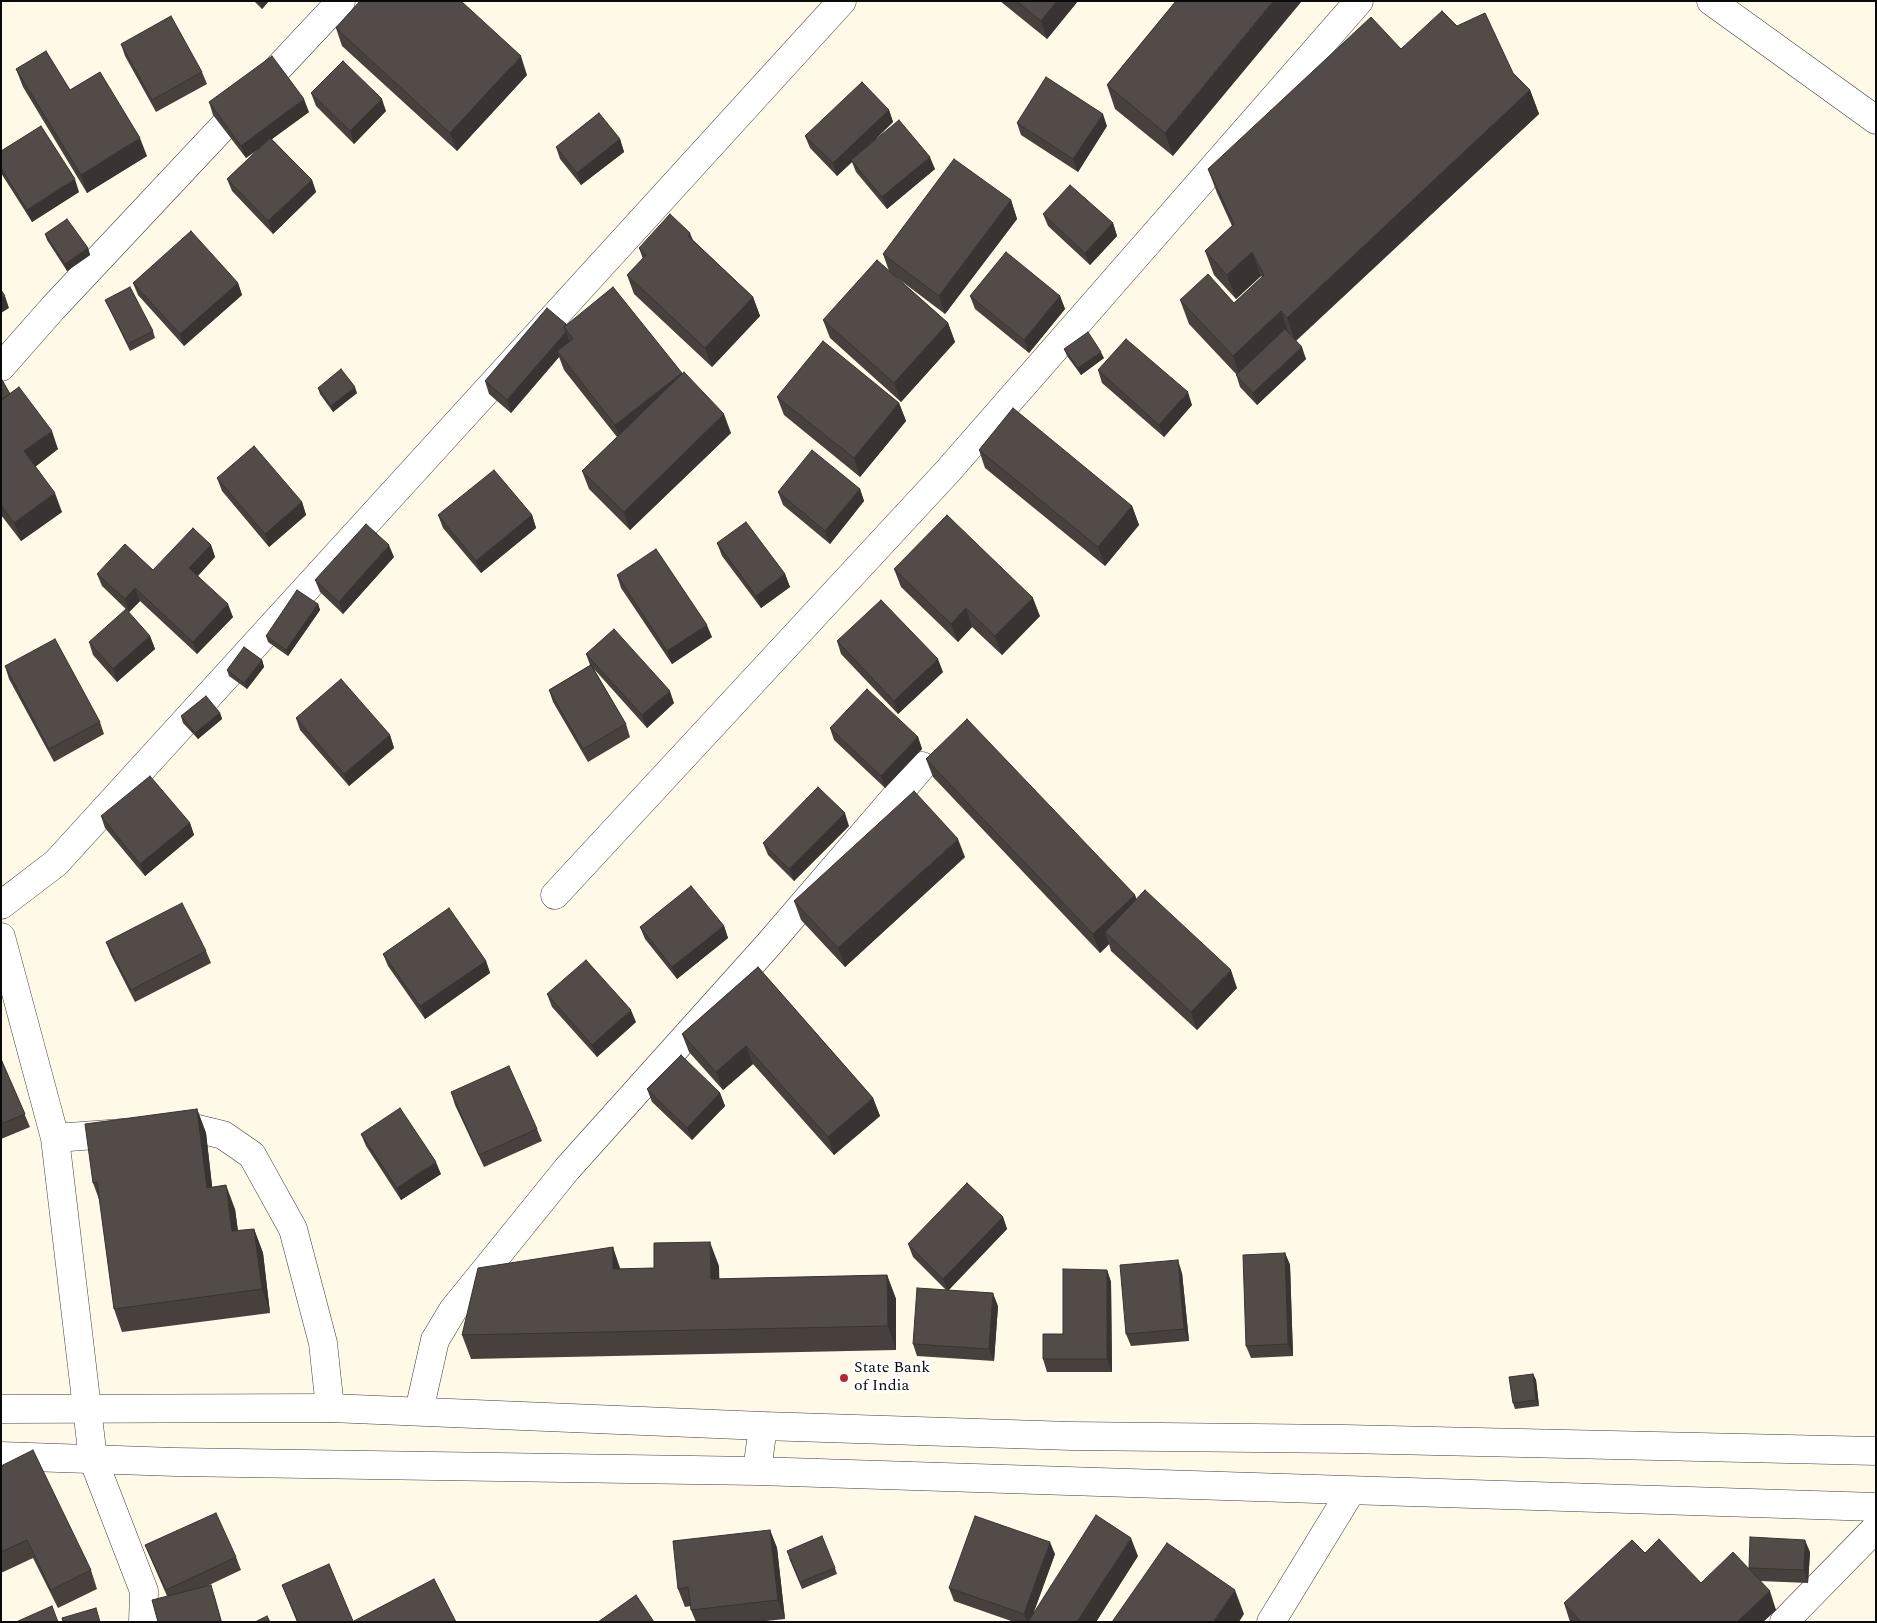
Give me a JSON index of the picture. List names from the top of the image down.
{
  "places": ["State Bank of India"]
}
